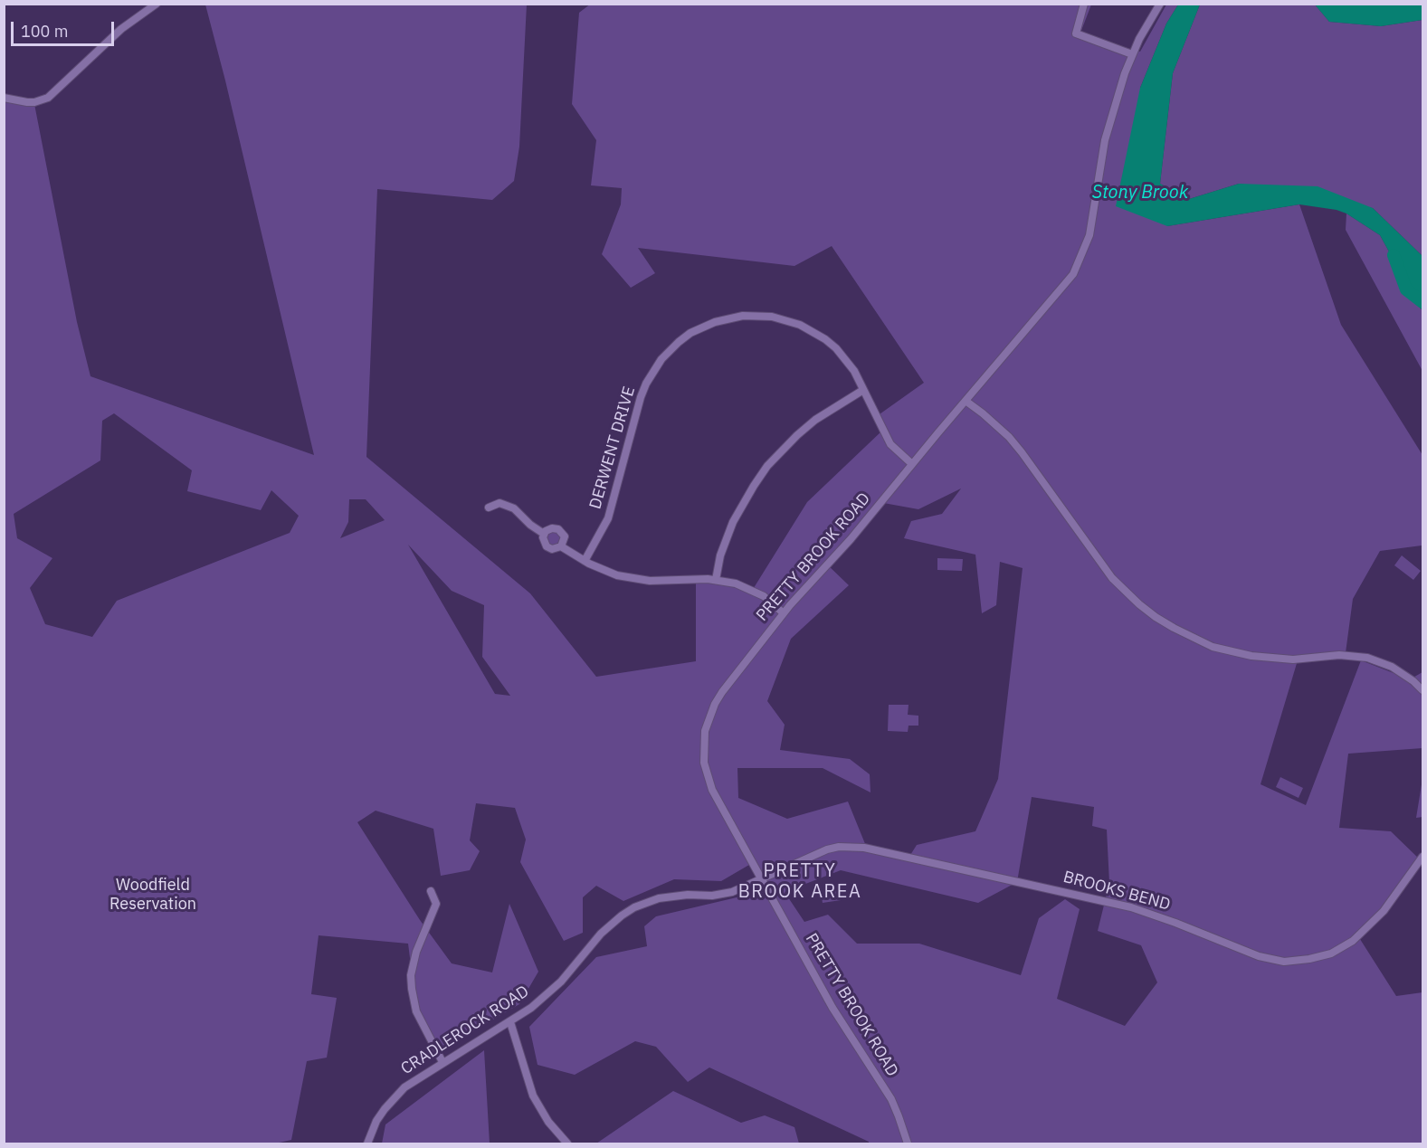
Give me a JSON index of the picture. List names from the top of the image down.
{
  "streets": {
    "street": [
      "DERWENT DRIVE",
      "PRETTY BROOK ROAD",
      "BROOKS BEND",
      "CRADLEROCK ROAD"
    ]
  },
  "crossings": [
    ["DERWENT DRIVE", "PRETTY BROOK ROAD"],
    ["PRETTY BROOK ROAD", "BROOKS BEND"],
    ["PRETTY BROOK ROAD", "CRADLEROCK ROAD"],
    ["BROOKS BEND", "CRADLEROCK ROAD"]
  ],
  "districts": ["PRETTY BROOK AREA"],
  "water": ["Stony Brook"],
  "parks": ["Woodfield Reservation"],
  "scale_bar": "100 m"
}
